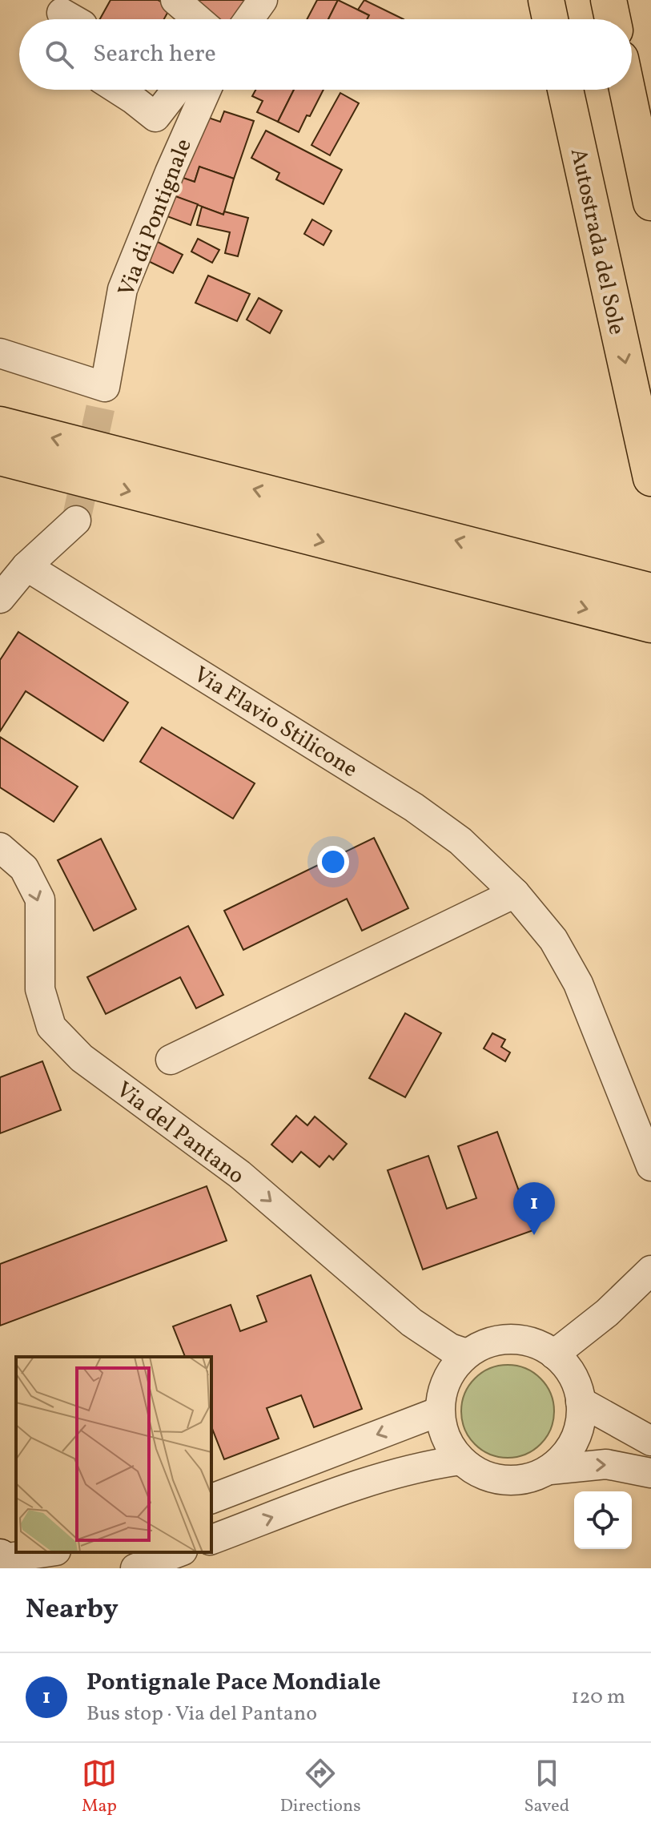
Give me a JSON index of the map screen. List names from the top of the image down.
{
  "streets": {
    "highway": ["Autostrada del Sole"],
    "street": ["Via di Pontignale", "Via Flavio Stilicone", "Via del Pantano"]
  },
  "one_way": ["Autostrada del Sole", "Via del Pantano"],
  "page": {
    "search": "Search here",
    "pins": "1",
    "heading": "Nearby",
    "list": [
      {
        "mark": "1",
        "name": "Pontignale Pace Mondiale",
        "note": "Bus stop · Via del Pantano",
        "value": "120 m"
      }
    ],
    "nav": ["Map", "Directions", "Saved"]
  }
}
